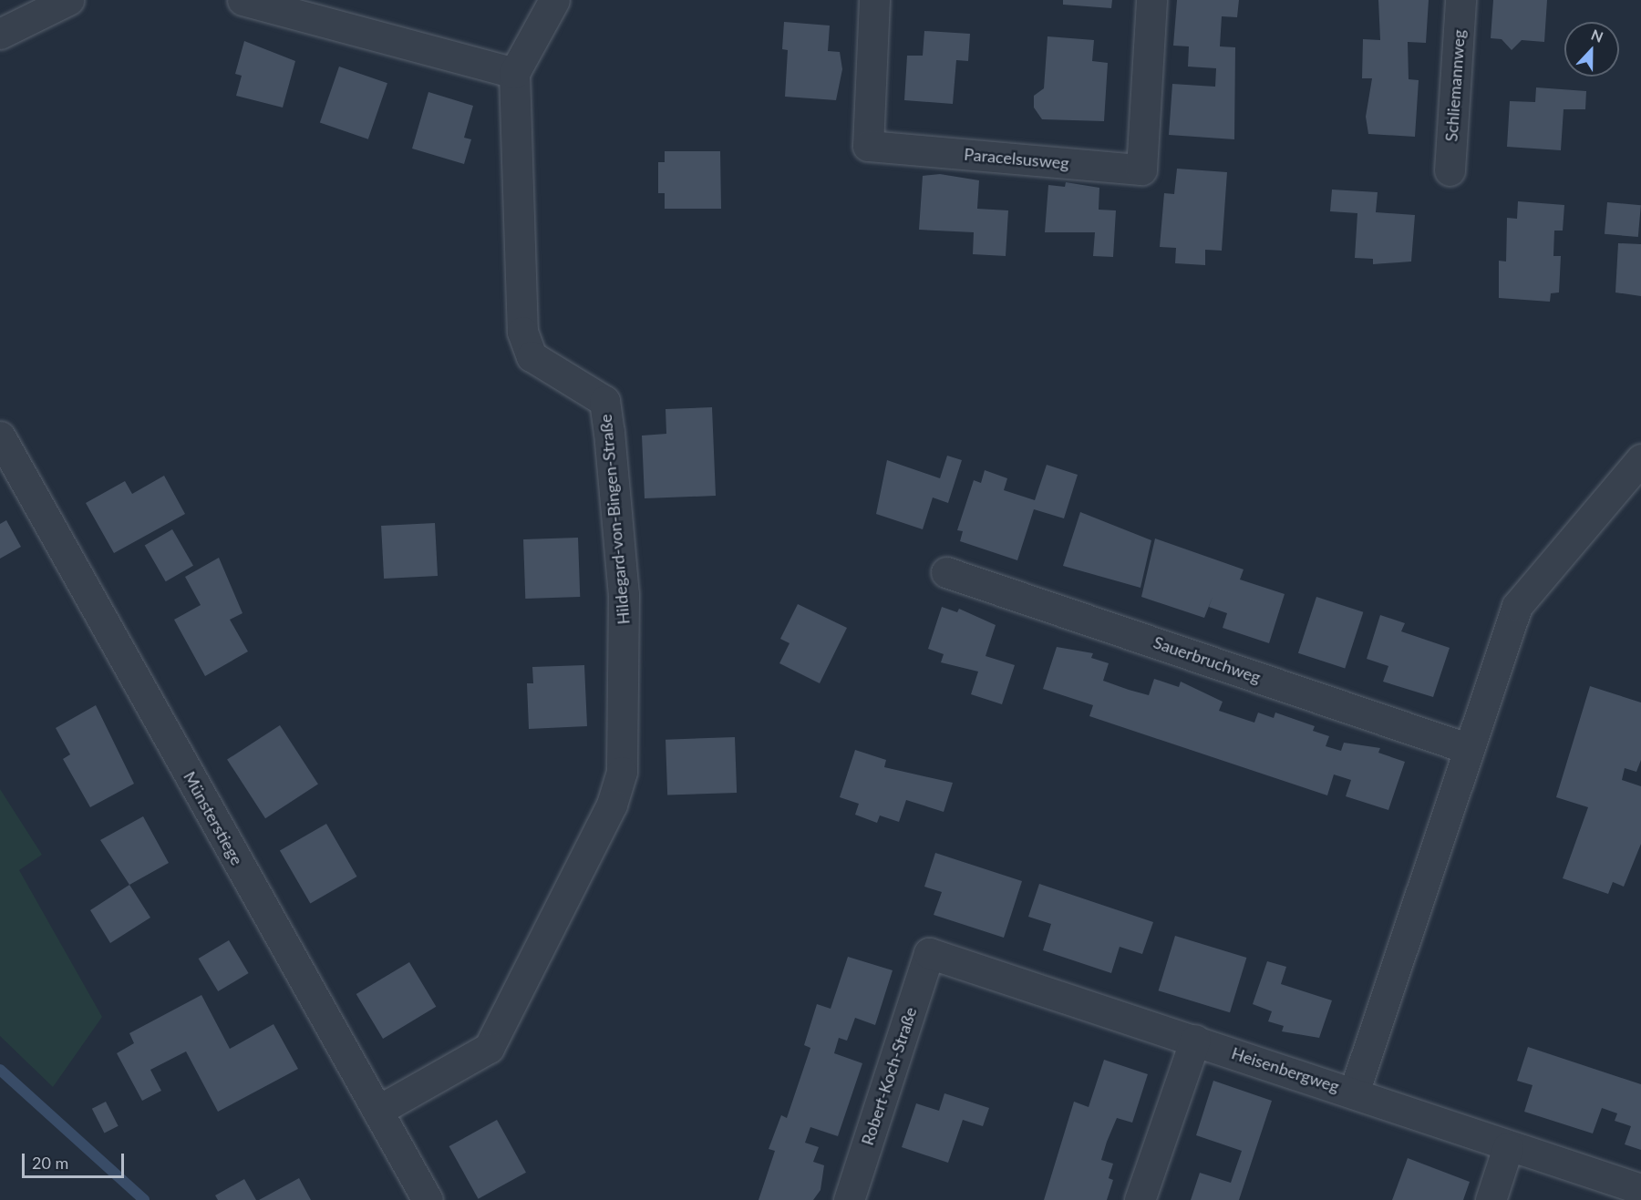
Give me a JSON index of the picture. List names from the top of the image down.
{
  "streets": {
    "street": [
      "Schliemannweg",
      "Paracelsusweg",
      "Hildegard-von-Bingen-Straße",
      "Sauerbruchweg",
      "Münsterstiege",
      "Heisenbergweg",
      "Robert-Koch-Straße"
    ]
  },
  "crossings": [
    ["Hildegard-von-Bingen-Straße", "Münsterstiege"],
    ["Heisenbergweg", "Robert-Koch-Straße"]
  ],
  "scale_bar": "20 m",
  "north": "top"
}
